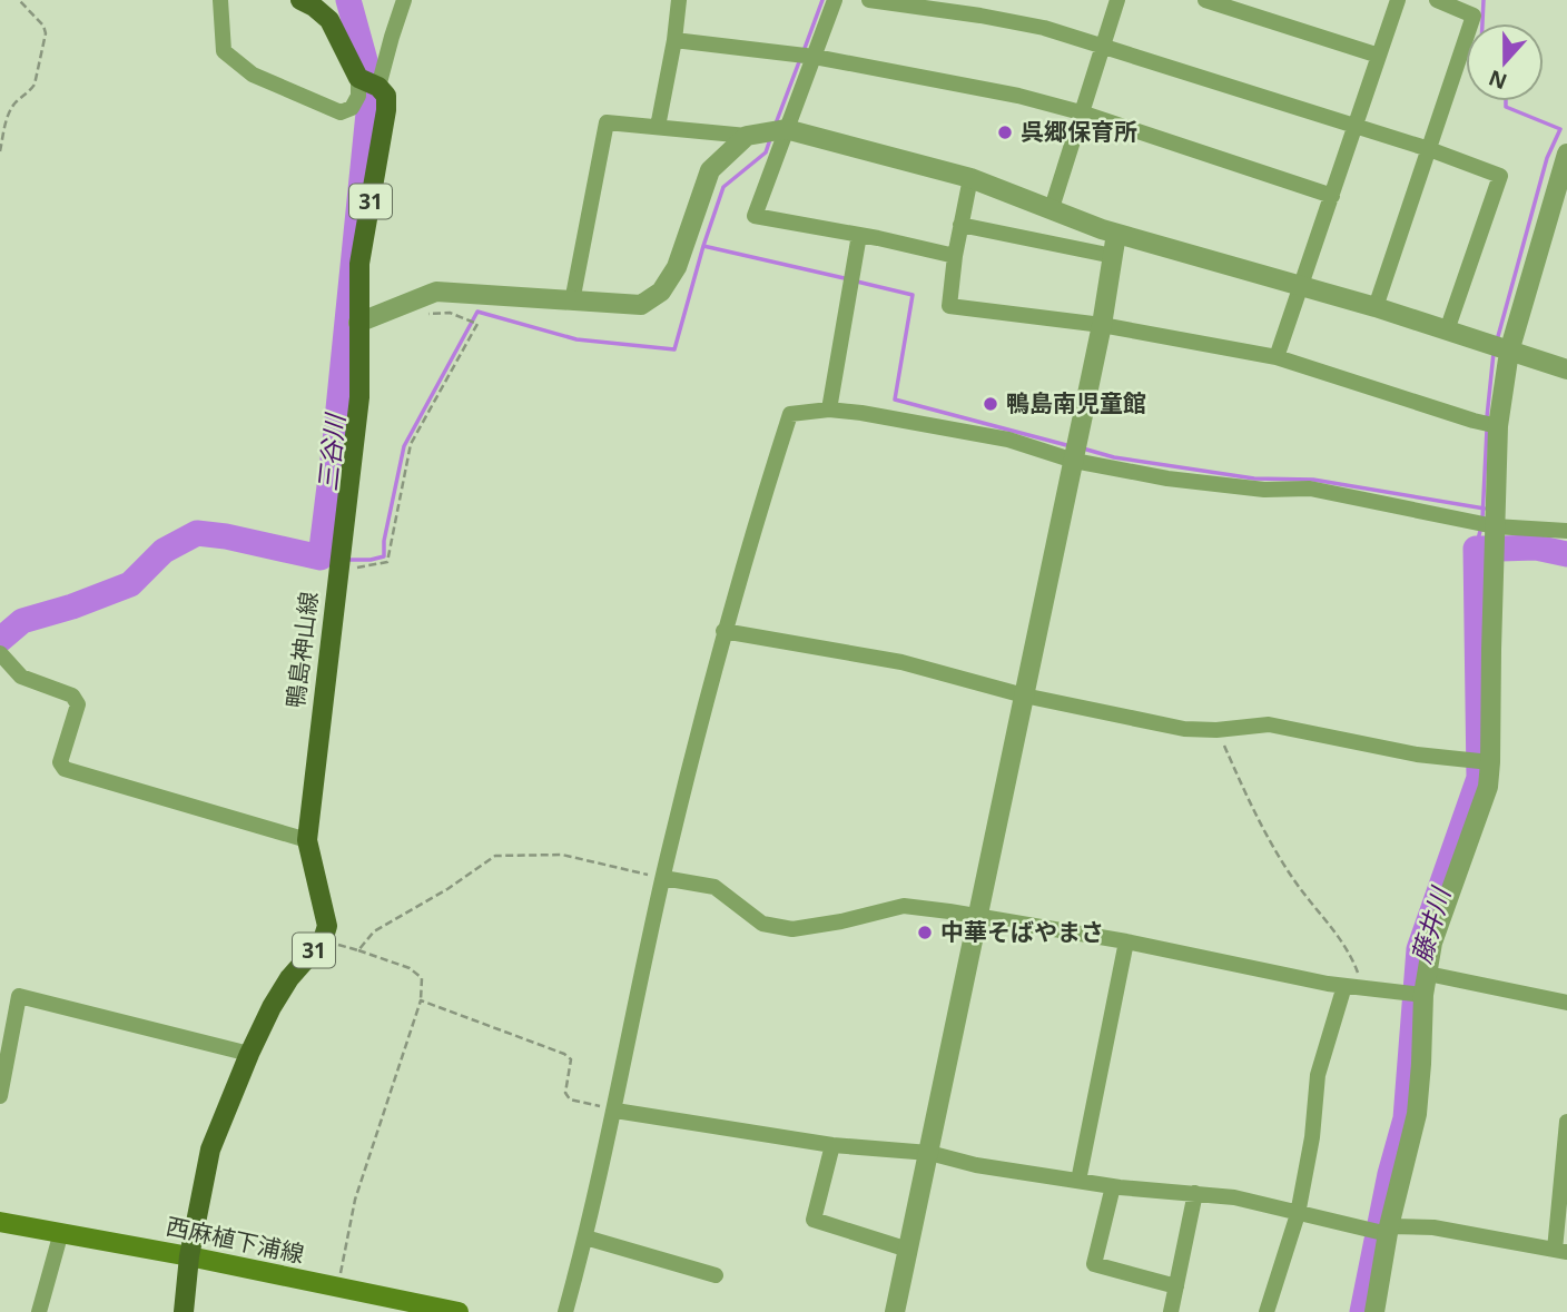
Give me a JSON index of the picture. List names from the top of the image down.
{
  "streets": {
    "main road": ["31", "鴨島神山線", "西麻植下浦線"]
  },
  "crossings": [
    ["31", "鴨島神山線"],
    ["31", "西麻植下浦線"]
  ],
  "water": ["三谷川", "藤井川"],
  "places": ["呉郷保育所", "鴨島南児童館", "中華そばやまさ"],
  "north": "bottom"
}
